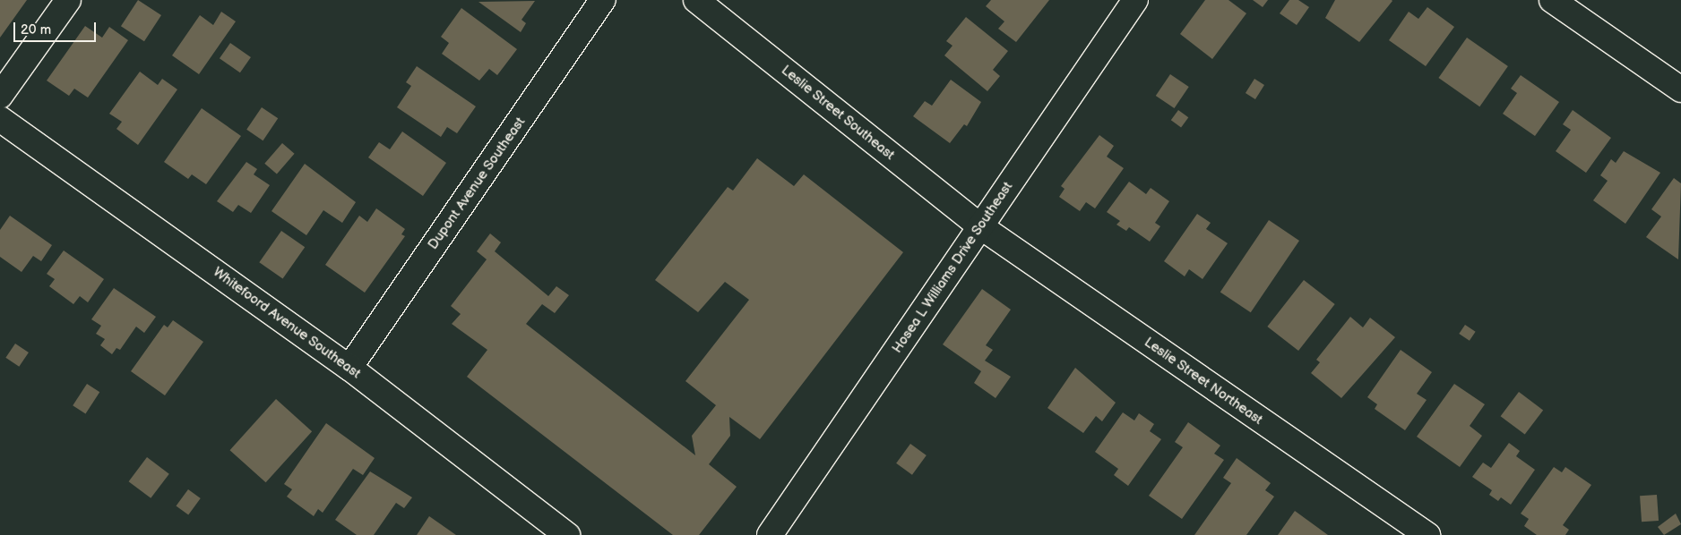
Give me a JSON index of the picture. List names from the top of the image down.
{
  "streets": {
    "street": [
      "Leslie Street Southeast",
      "Dupont Avenue Southeast",
      "Hosea L Williams Drive Southeast",
      "Whitefoord Avenue Southeast",
      "Leslie Street Northeast"
    ]
  },
  "crossings": [
    ["Leslie Street Southeast", "Hosea L Williams Drive Southeast"],
    ["Leslie Street Southeast", "Leslie Street Northeast"],
    ["Dupont Avenue Southeast", "Whitefoord Avenue Southeast"],
    ["Hosea L Williams Drive Southeast", "Leslie Street Northeast"]
  ],
  "scale_bar": "20 m"
}
